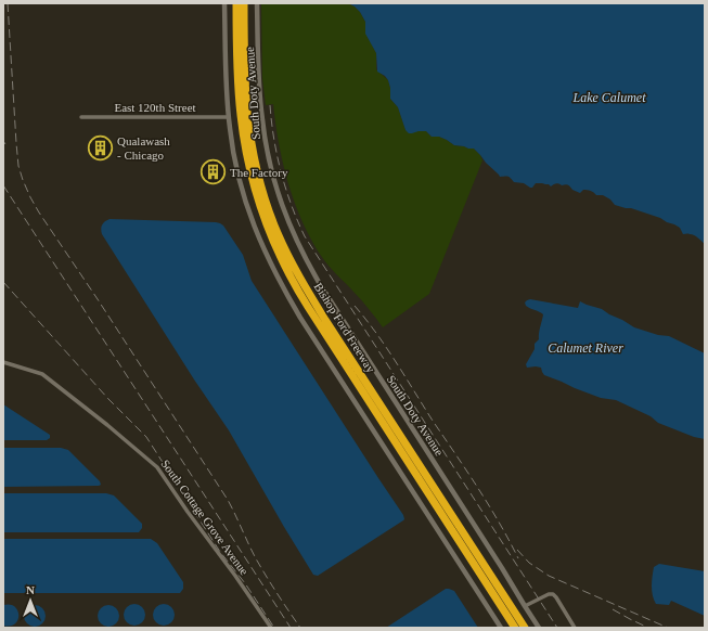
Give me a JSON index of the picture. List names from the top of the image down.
{
  "streets": {
    "highway": ["Bishop Ford Freeway"],
    "street": ["South Doty Avenue", "East 120th Street", "South Cottage Grove Avenue"]
  },
  "crossings": [
    ["South Doty Avenue", "East 120th Street"]
  ],
  "water": ["Lake Calumet", "Calumet River"],
  "places": {
    "building": ["Qualawash - Chicago", "The Factory"]
  },
  "north": "top"
}
